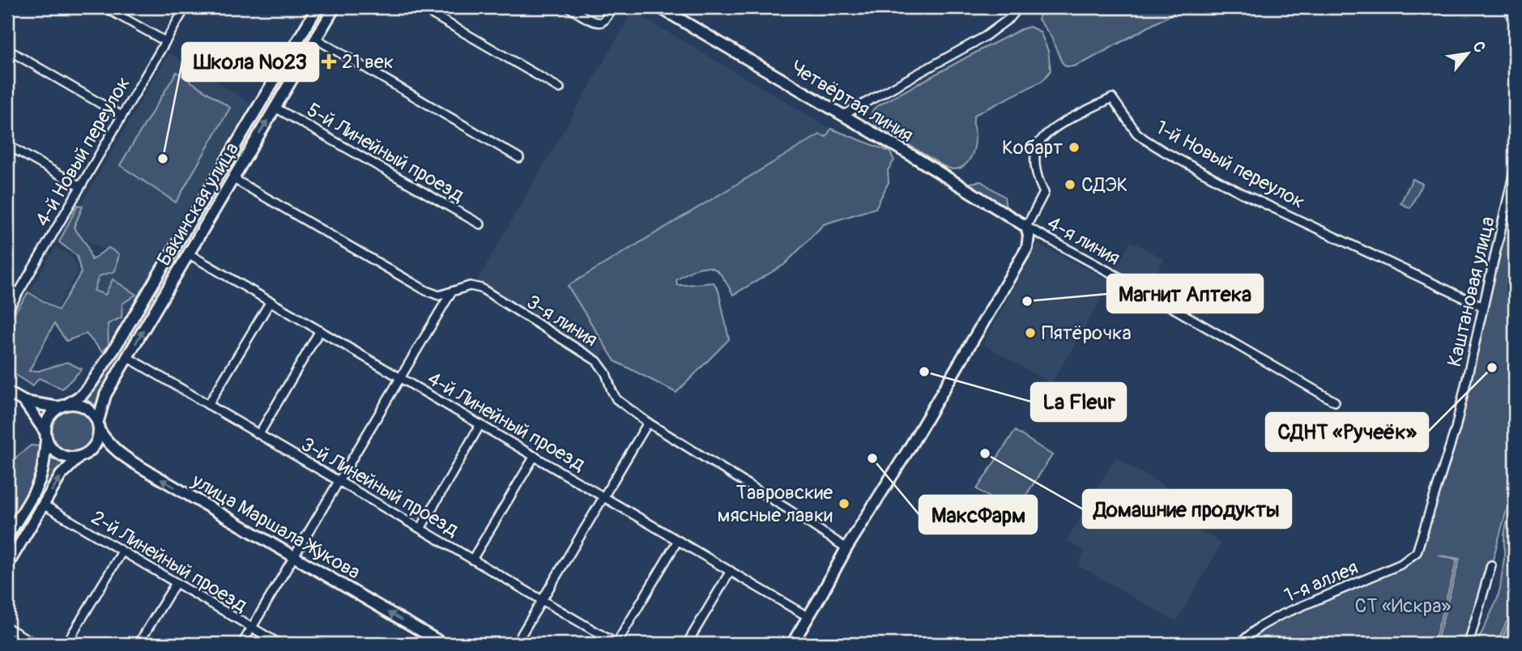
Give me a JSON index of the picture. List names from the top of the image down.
{
  "streets": {
    "street": [
      "Четвёртая линия",
      "4-й Новый переулок",
      "5-й Линейный проезд",
      "1-й Новый переулок",
      "Бакинская улица",
      "4-я линия",
      "Каштановая улица",
      "3-я линия",
      "4-й Линейный проезд",
      "3-й Линейный проезд",
      "улица Маршала Жукова",
      "2-й Линейный проезд",
      "1-я аллея"
    ]
  },
  "crossings": [
    ["Четвёртая линия", "1-й Новый переулок"],
    ["Четвёртая линия", "4-я линия"],
    ["5-й Линейный проезд", "Бакинская улица"],
    ["1-й Новый переулок", "4-я линия"],
    ["1-й Новый переулок", "Каштановая улица"],
    ["1-й Новый переулок", "3-я линия"],
    ["1-й Новый переулок", "4-й Линейный проезд"],
    ["Бакинская улица", "3-я линия"],
    ["Бакинская улица", "4-й Линейный проезд"],
    ["Бакинская улица", "3-й Линейный проезд"],
    ["Бакинская улица", "улица Маршала Жукова"],
    ["Каштановая улица", "1-я аллея"]
  ],
  "one_way": ["улица Маршала Жукова"],
  "parks": ["СТ «Искра»"],
  "places": {
    "health": ["21 век"],
    "other": [
      "Кобарт",
      "Школа №23",
      "СДЭК",
      "Магнит Аптека",
      "Пятёрочка",
      "СДНТ «Ручеёк»",
      "La Fleur",
      "Домашние продукты",
      "МаксФарм",
      "Тавровские мясные лавки"
    ]
  },
  "north": "top right"
}
